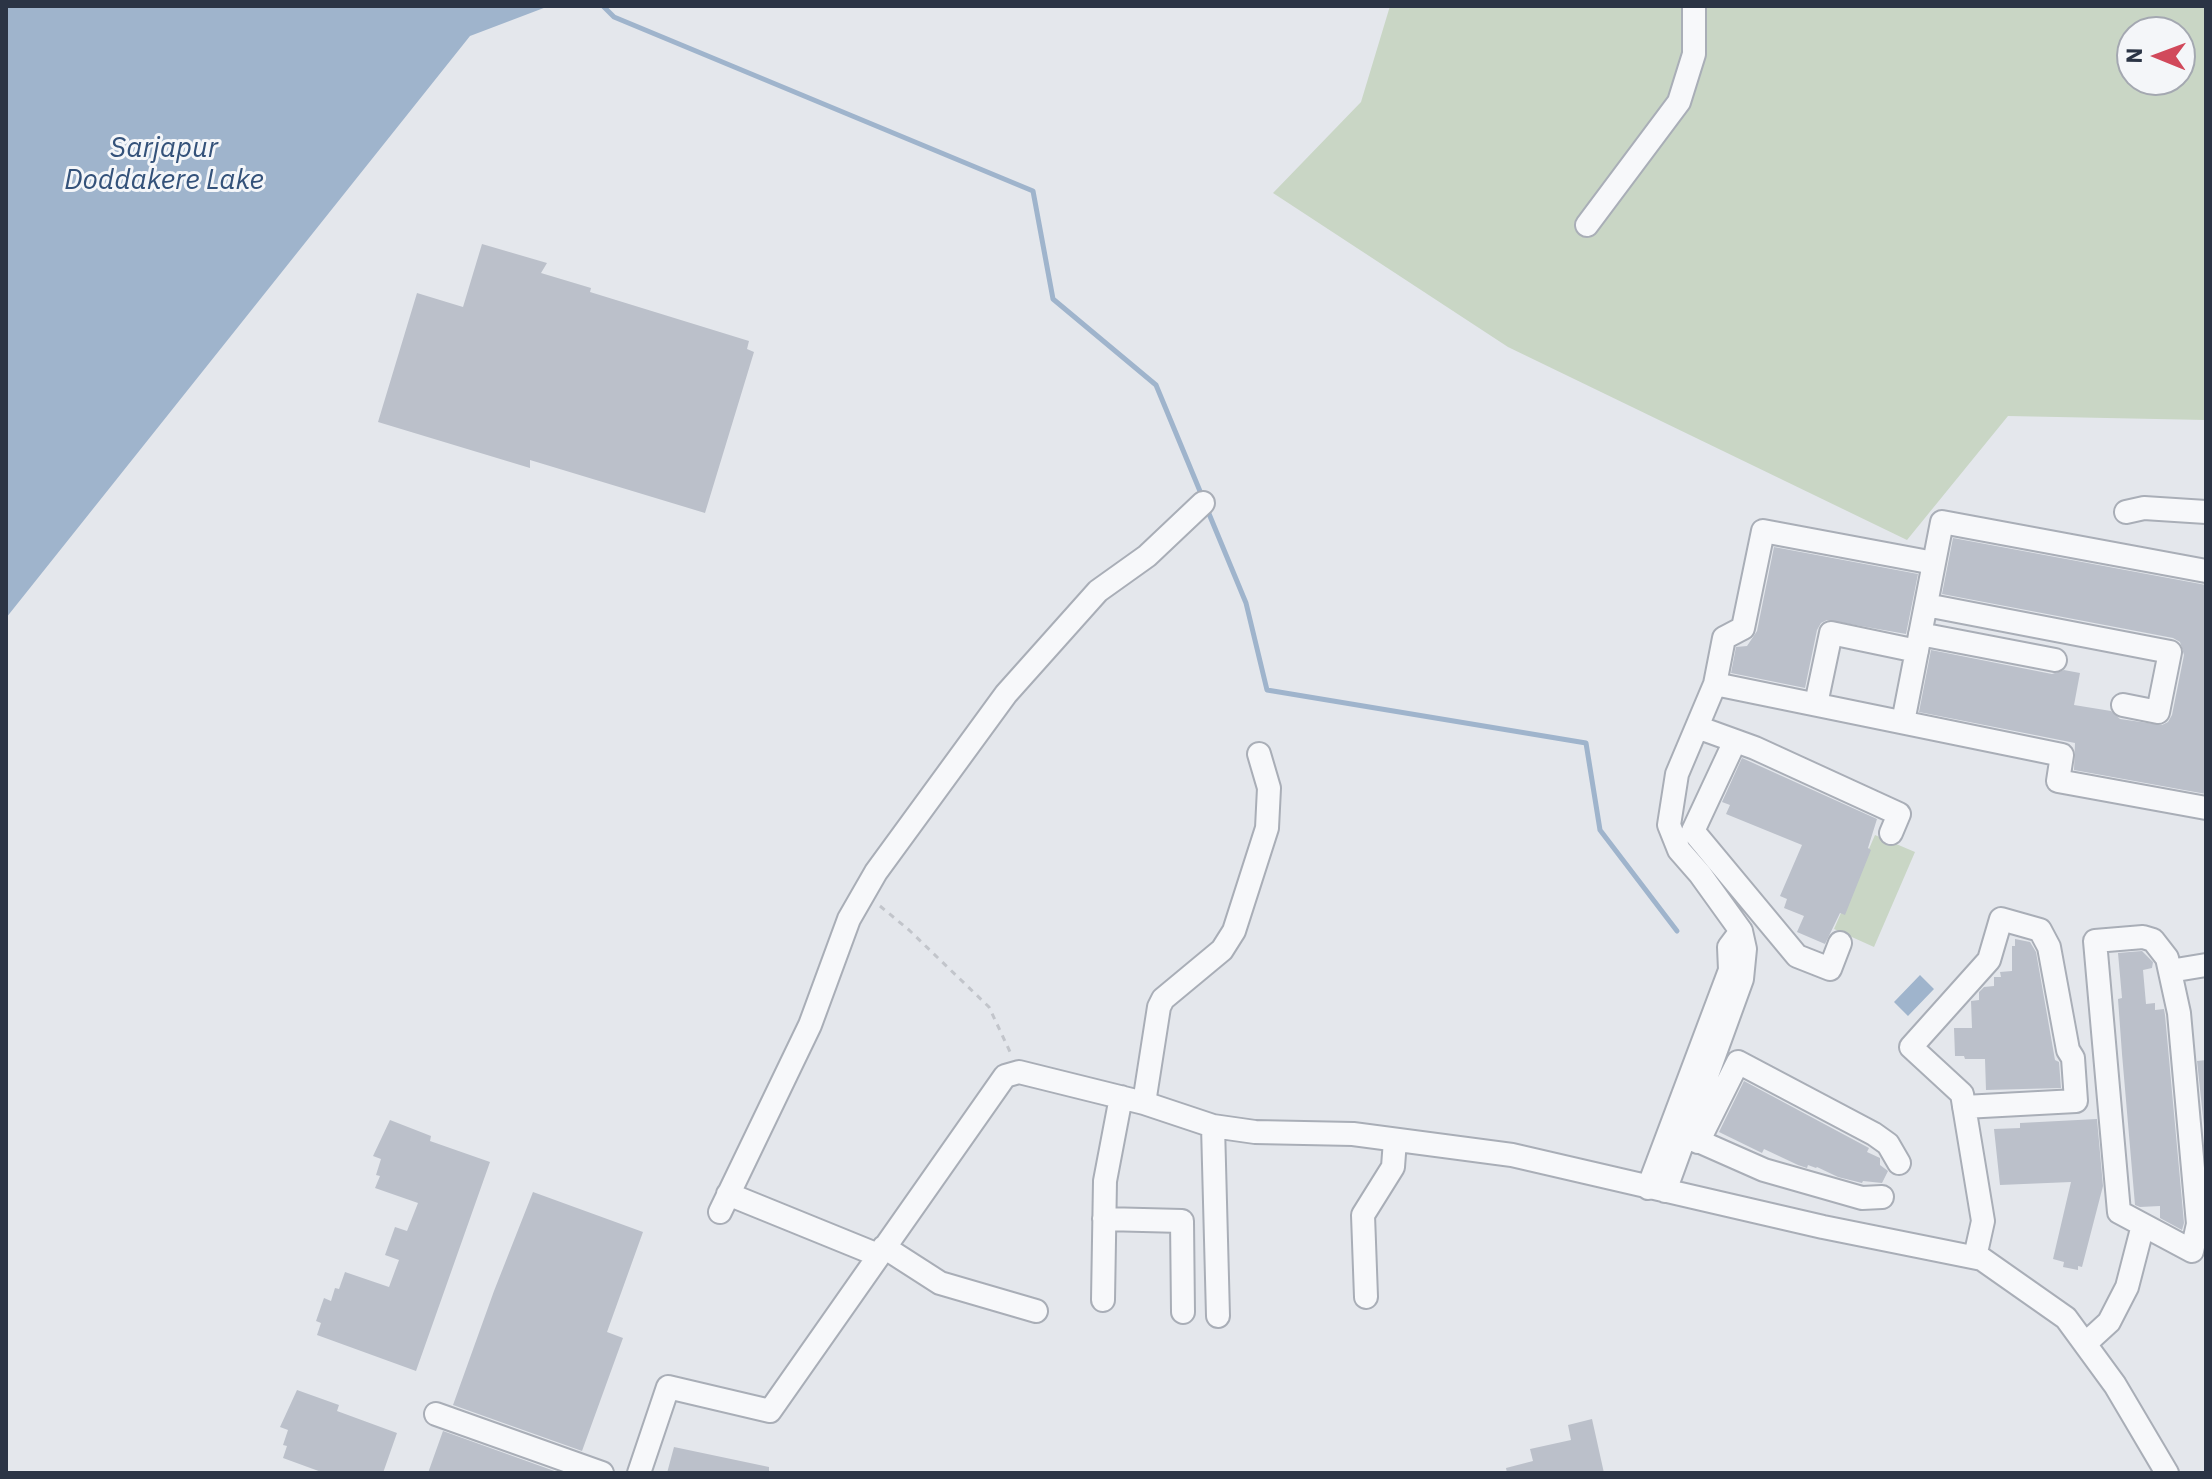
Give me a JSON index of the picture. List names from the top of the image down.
{
  "water": ["Sarjapur Doddakere Lake"],
  "north": "left"
}
